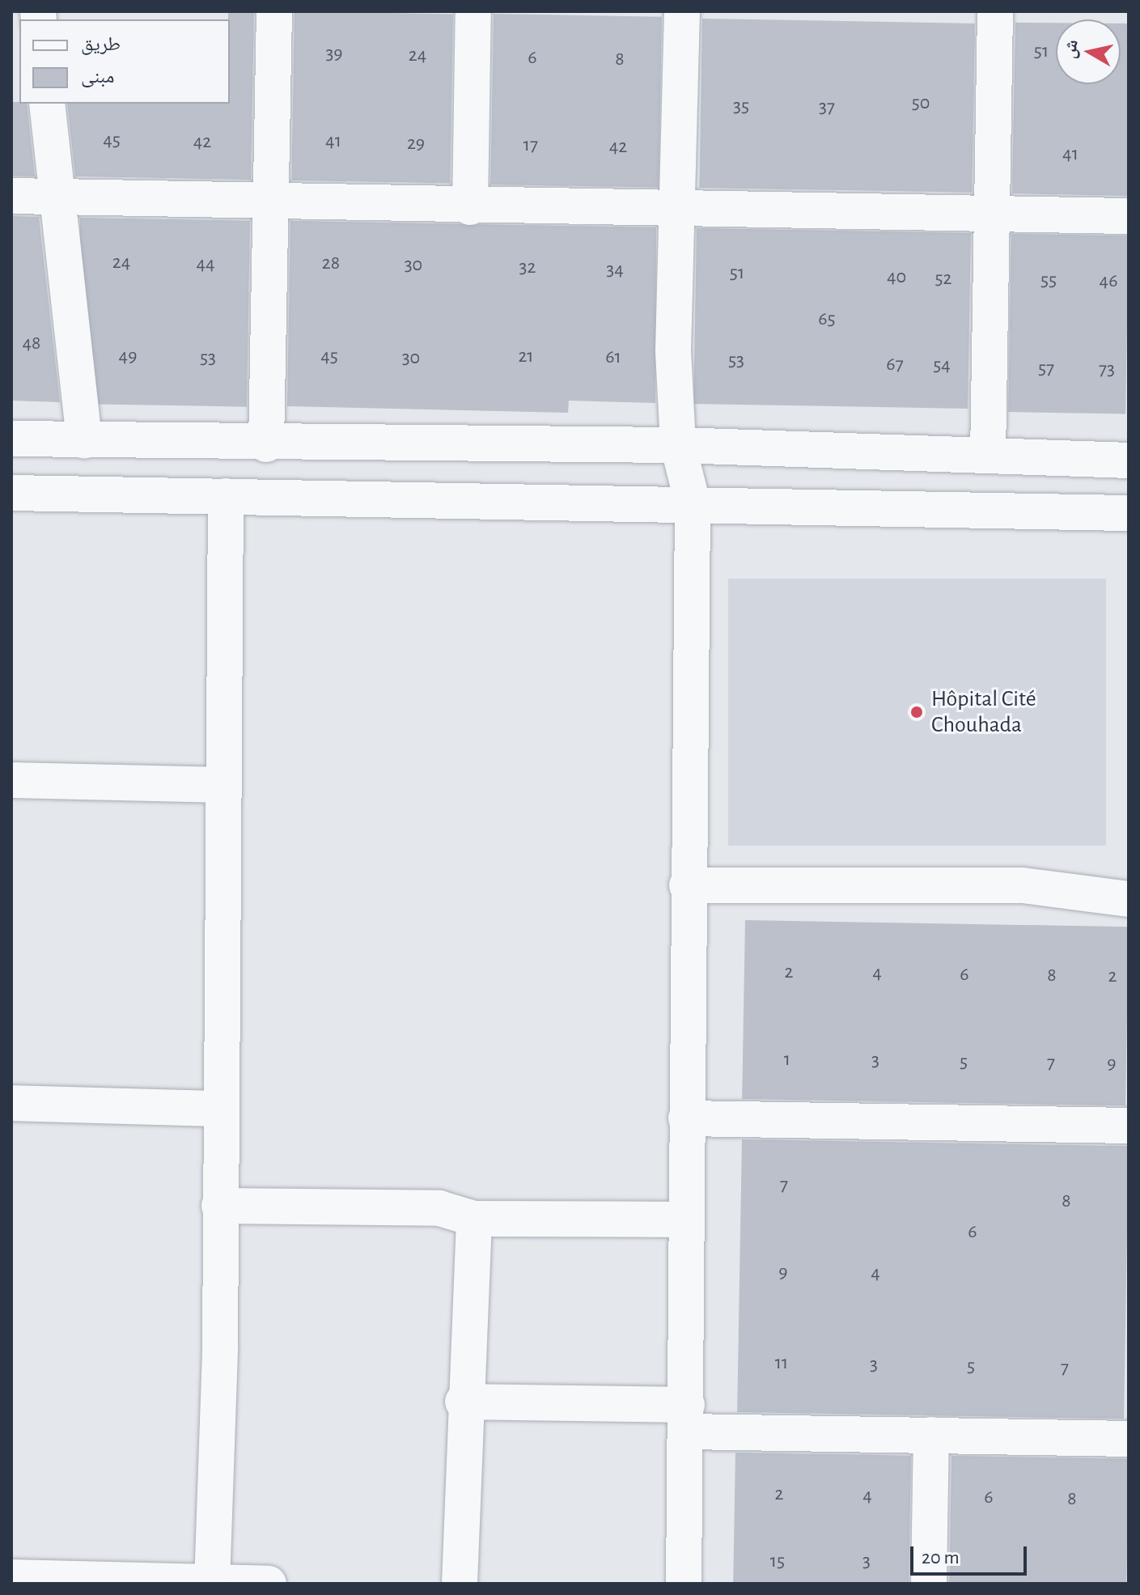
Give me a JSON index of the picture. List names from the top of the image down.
{
  "places": ["Hôpital Cité Chouhada"],
  "house_numbers": [
    "51",
    "39",
    "24",
    "6",
    "8",
    "50",
    "35",
    "37",
    "45",
    "41",
    "42",
    "29",
    "17",
    "42",
    "41",
    "24",
    "28",
    "44",
    "30",
    "32",
    "34",
    "51",
    "40",
    "52",
    "55",
    "46",
    "65",
    "48",
    "49",
    "45",
    "21",
    "61",
    "53",
    "30",
    "53",
    "67",
    "54",
    "57",
    "73",
    "2",
    "4",
    "6",
    "8",
    "2",
    "1",
    "3",
    "5",
    "7",
    "9",
    "7",
    "8",
    "6",
    "9",
    "4",
    "11",
    "3",
    "5",
    "7",
    "2",
    "4",
    "6",
    "8",
    "15",
    "3"
  ],
  "legend": ["طريق", "مبنى"],
  "scale_bar": "20 m",
  "north": "left"
}
